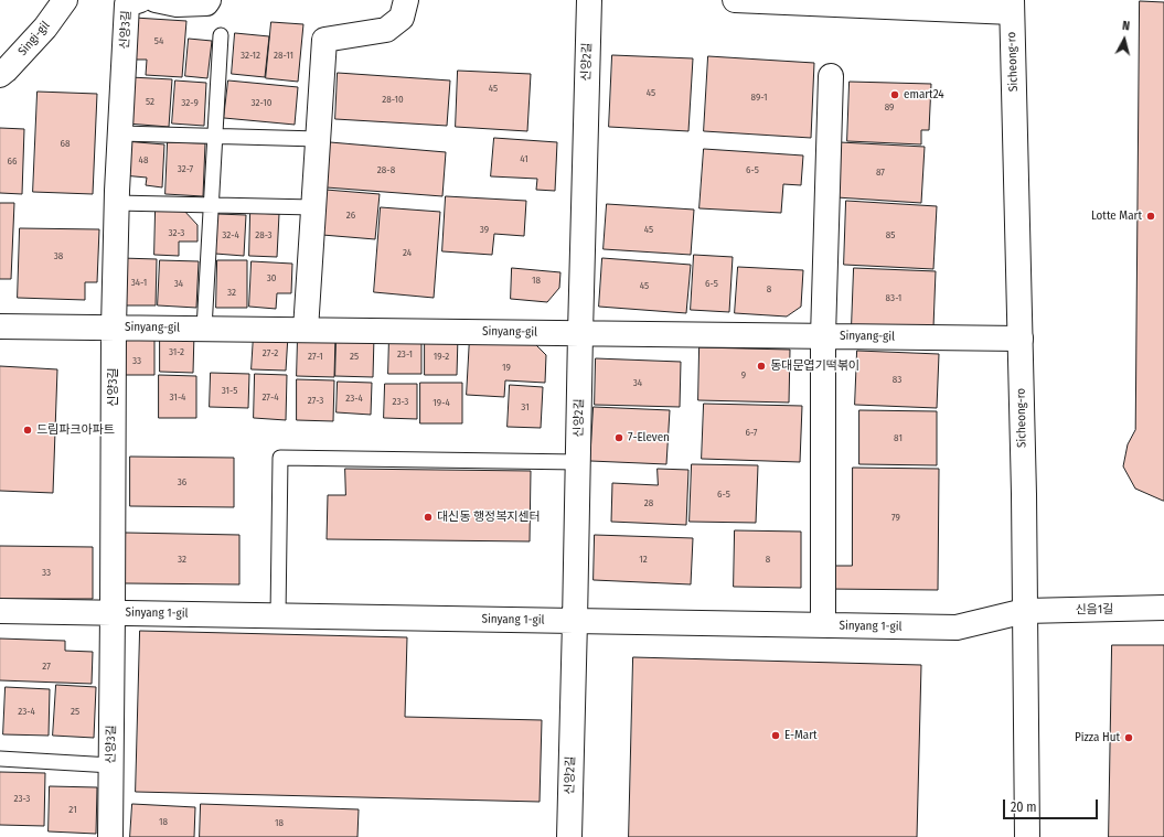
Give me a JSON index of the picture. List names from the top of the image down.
{
  "streets": {
    "street": [
      "신양3길",
      "Singi-gil",
      "신양2길",
      "Sicheong-ro",
      "Sinyang-gil",
      "신음1길",
      "Sinyang 1-gil"
    ]
  },
  "crossings": [
    ["신양3길", "Sinyang-gil"],
    ["신양3길", "Sinyang 1-gil"],
    ["신양2길", "Sinyang-gil"],
    ["신양2길", "Sinyang 1-gil"],
    ["Sicheong-ro", "Sinyang-gil"],
    ["Sicheong-ro", "신음1길"],
    ["Sicheong-ro", "Sinyang 1-gil"],
    ["신음1길", "Sinyang 1-gil"]
  ],
  "places": [
    "emart24",
    "Lotte Mart",
    "동대문엽기떡볶이",
    "드림파크아파트",
    "7-Eleven",
    "대신동 행정복지센터",
    "E-Mart",
    "Pizza Hut"
  ],
  "house_numbers": [
    "54",
    "32-12",
    "28-11",
    "45",
    "45",
    "89-1",
    "28-10",
    "52",
    "32-9",
    "32-10",
    "89",
    "68",
    "41",
    "48",
    "66",
    "32-7",
    "28-8",
    "6-5",
    "87",
    "26",
    "39",
    "45",
    "32-3",
    "32-4",
    "28-3",
    "85",
    "24",
    "38",
    "30",
    "18",
    "34-1",
    "34",
    "6-5",
    "45",
    "8",
    "32",
    "83-1",
    "31-2",
    "27-2",
    "23-1",
    "27-1",
    "25",
    "19-2",
    "33",
    "19",
    "9",
    "83",
    "34",
    "31-5",
    "31-4",
    "27-4",
    "23-4",
    "27-3",
    "23-3",
    "19-4",
    "31",
    "6-7",
    "81",
    "36",
    "6-5",
    "28",
    "79",
    "32",
    "12",
    "8",
    "33",
    "27",
    "23-4",
    "25",
    "23-3",
    "21",
    "18",
    "18"
  ],
  "scale_bar": "20 m",
  "north": "top"
}
